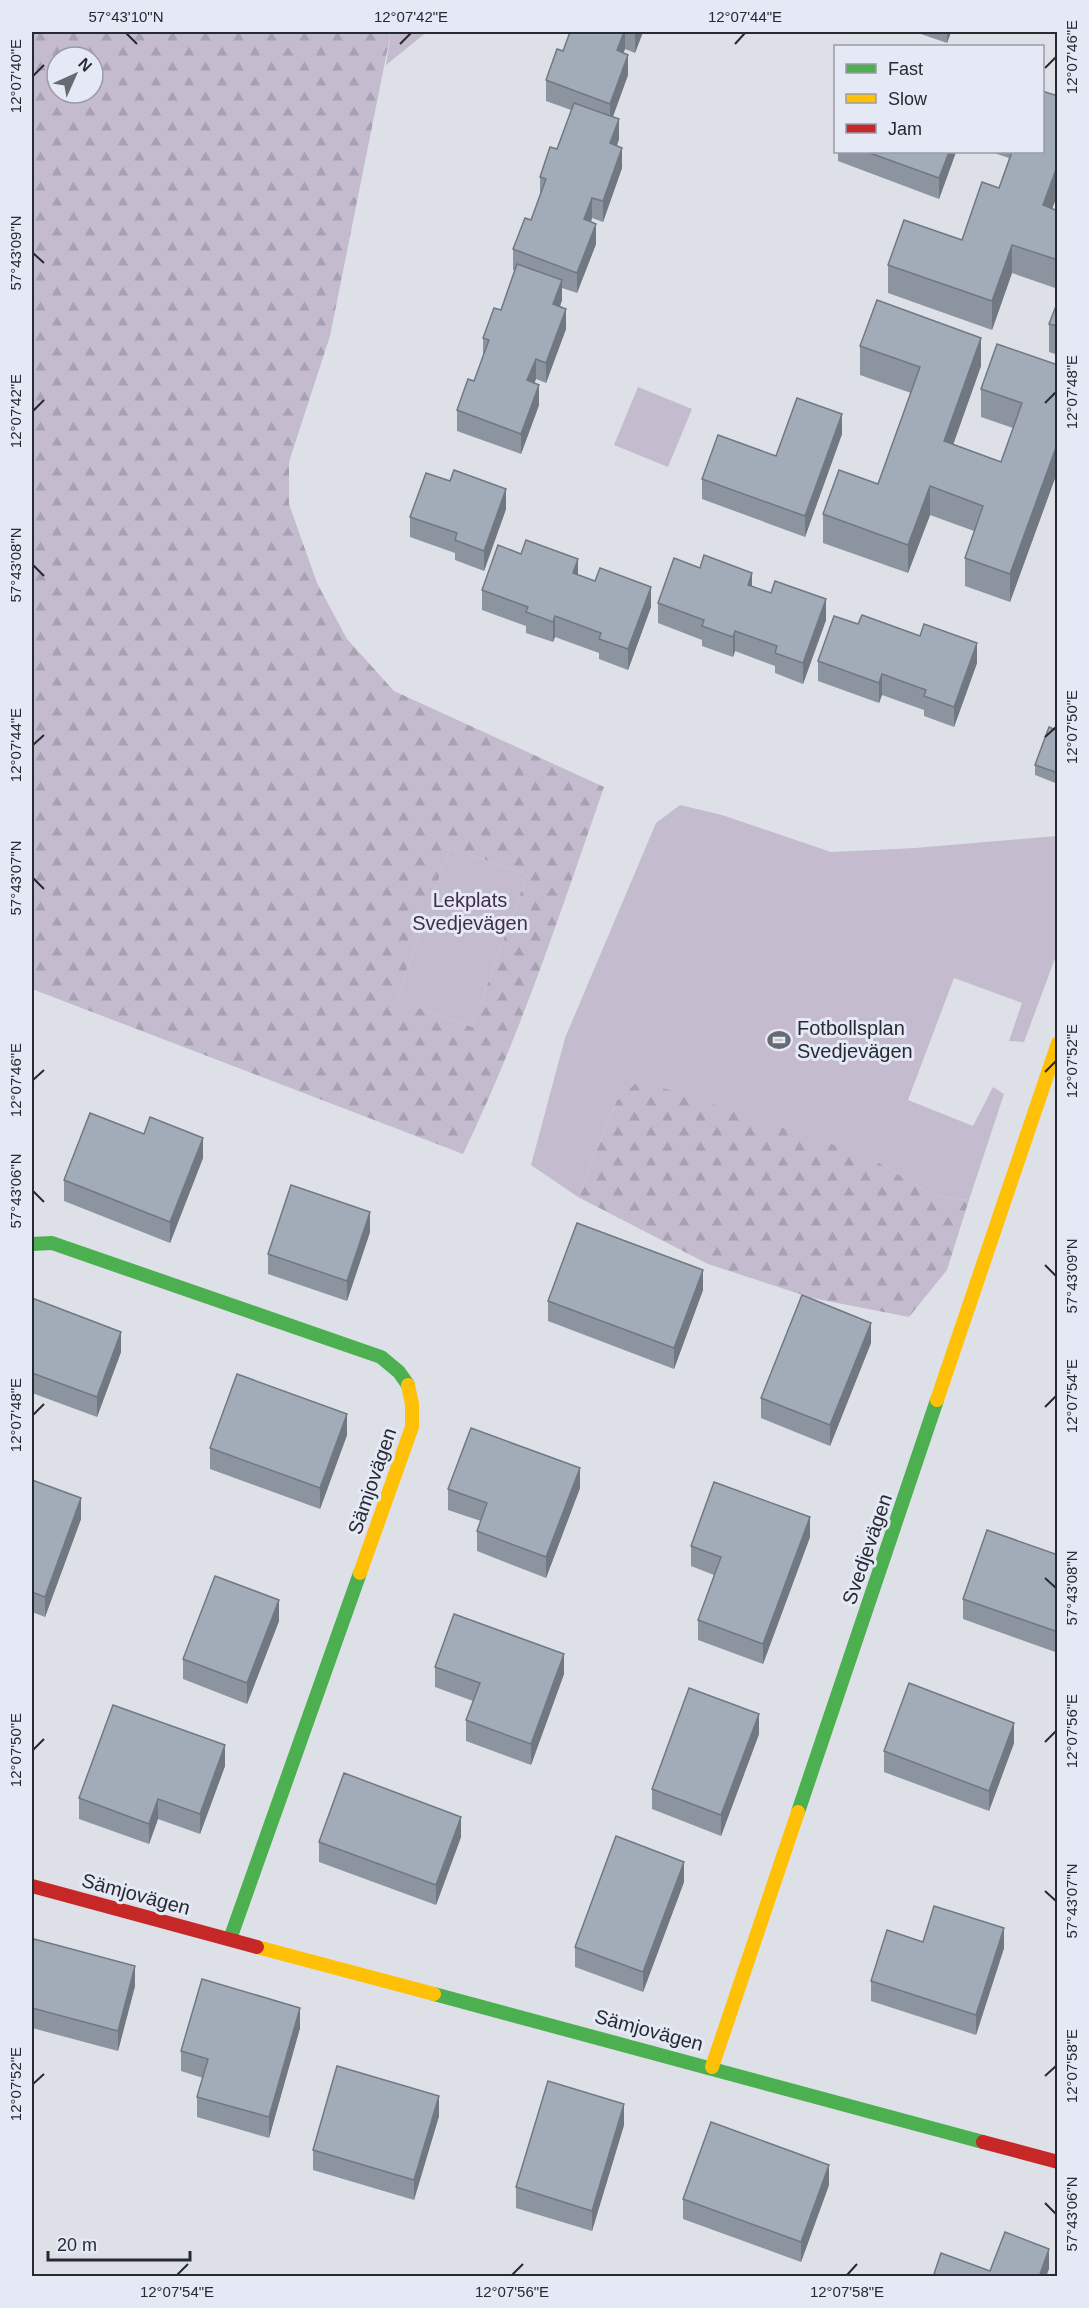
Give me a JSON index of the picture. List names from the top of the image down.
{
  "streets": {
    "street": ["Sämjovägen", "Svedjevägen"]
  },
  "crossings": [
    ["Sämjovägen", "Svedjevägen"]
  ],
  "parks": ["Lekplats Svedjevägen"],
  "places": {
    "sports": ["Fotbollsplan Svedjevägen"]
  },
  "legend": ["Fast", "Slow", "Jam"],
  "scale_bar": "20 m",
  "north": "top right",
  "coordinates": [
    "57°43'10\"N",
    "12°07'42\"E",
    "12°07'44\"E",
    "12°07'46\"E",
    "12°07'40\"E",
    "57°43'09\"N",
    "12°07'48\"E",
    "57°43'08\"N",
    "12°07'50\"E",
    "57°43'07\"N",
    "12°07'52\"E",
    "57°43'06\"N",
    "12°07'54\"E",
    "12°07'56\"E",
    "12°07'58\"E"
  ]
}
